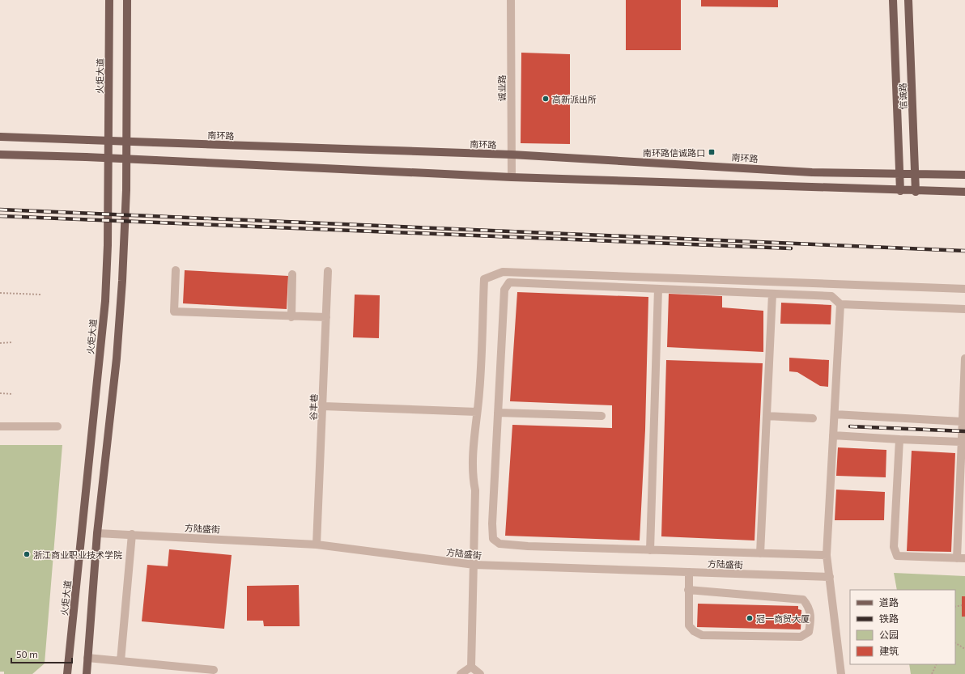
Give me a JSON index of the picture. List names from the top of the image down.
{
  "streets": {
    "main road": ["火炬大道", "信诚路", "南环路"],
    "street": ["诚业路", "谷丰巷", "方陆盛街"]
  },
  "crossings": [
    ["诚业路", "南环路"],
    ["信诚路", "南环路"],
    ["谷丰巷", "方陆盛街"]
  ],
  "places": {
    "other": ["高新派出所", "浙江商业职业技术学院", "冠一商贸大厦"],
    "transit": ["南环路信诚路口"]
  },
  "legend": [
    "道路",
    "铁路",
    "公园",
    "建筑"
  ],
  "scale_bar": "50 m"
}
